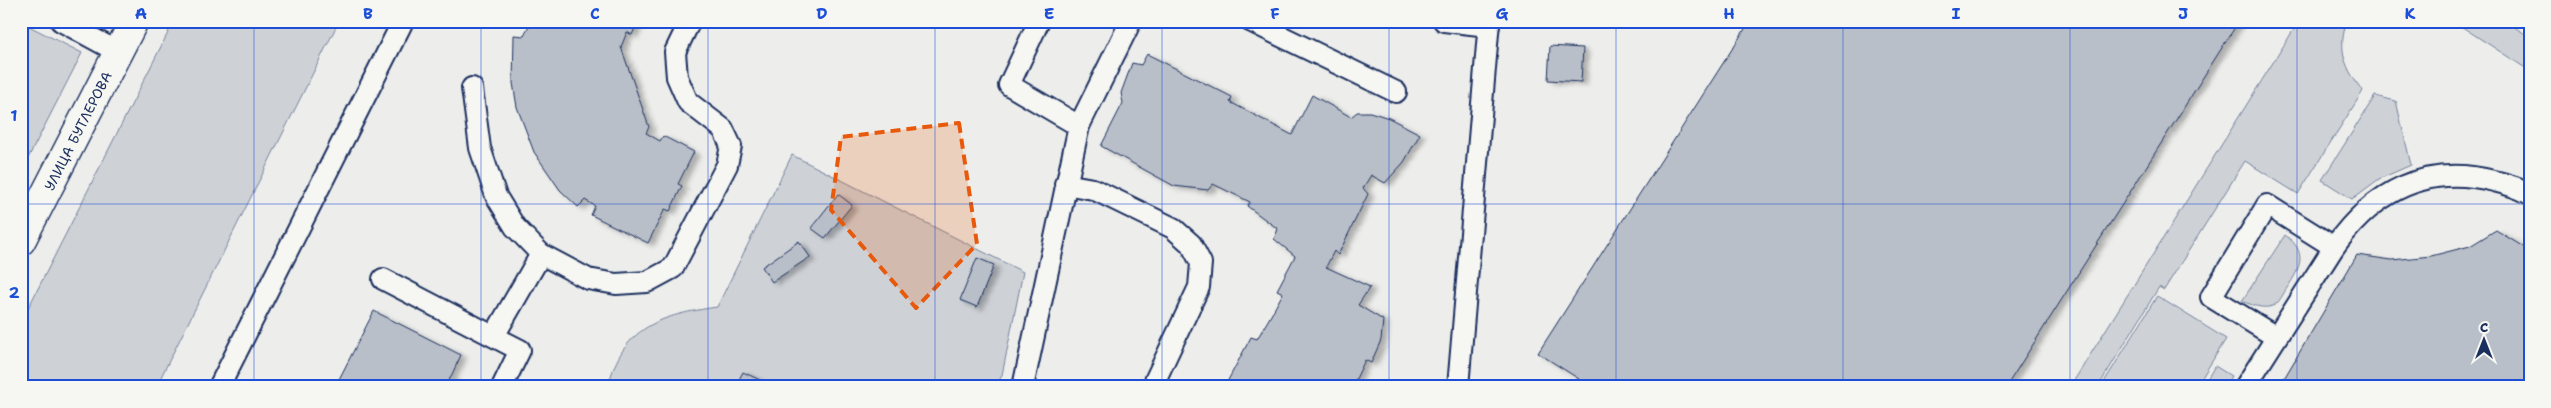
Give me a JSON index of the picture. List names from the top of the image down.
{
  "streets": {
    "street": ["УЛИЦА БУТЛЕРОВА"]
  },
  "north": "top",
  "grid": {
    "columns": [
      "A",
      "B",
      "C",
      "D",
      "E",
      "F",
      "G",
      "H",
      "I",
      "J",
      "K"
    ],
    "rows": ["1", "2"]
  }
}
